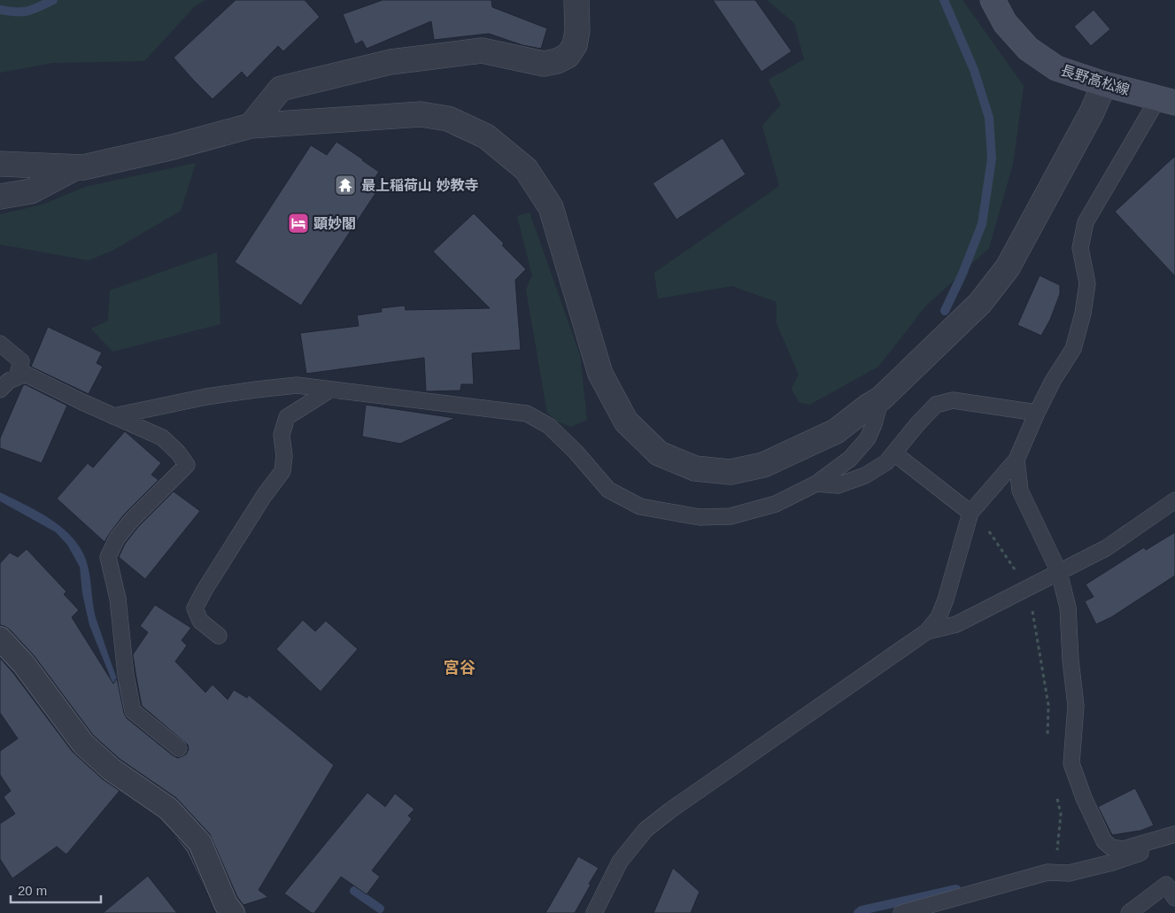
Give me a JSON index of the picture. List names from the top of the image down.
{
  "streets": {
    "main road": ["長野高松線"]
  },
  "districts": ["宮谷"],
  "places": {
    "temple": ["最上稲荷山 妙教寺"],
    "hotel": ["顕妙閣"]
  },
  "scale_bar": "20 m"
}
